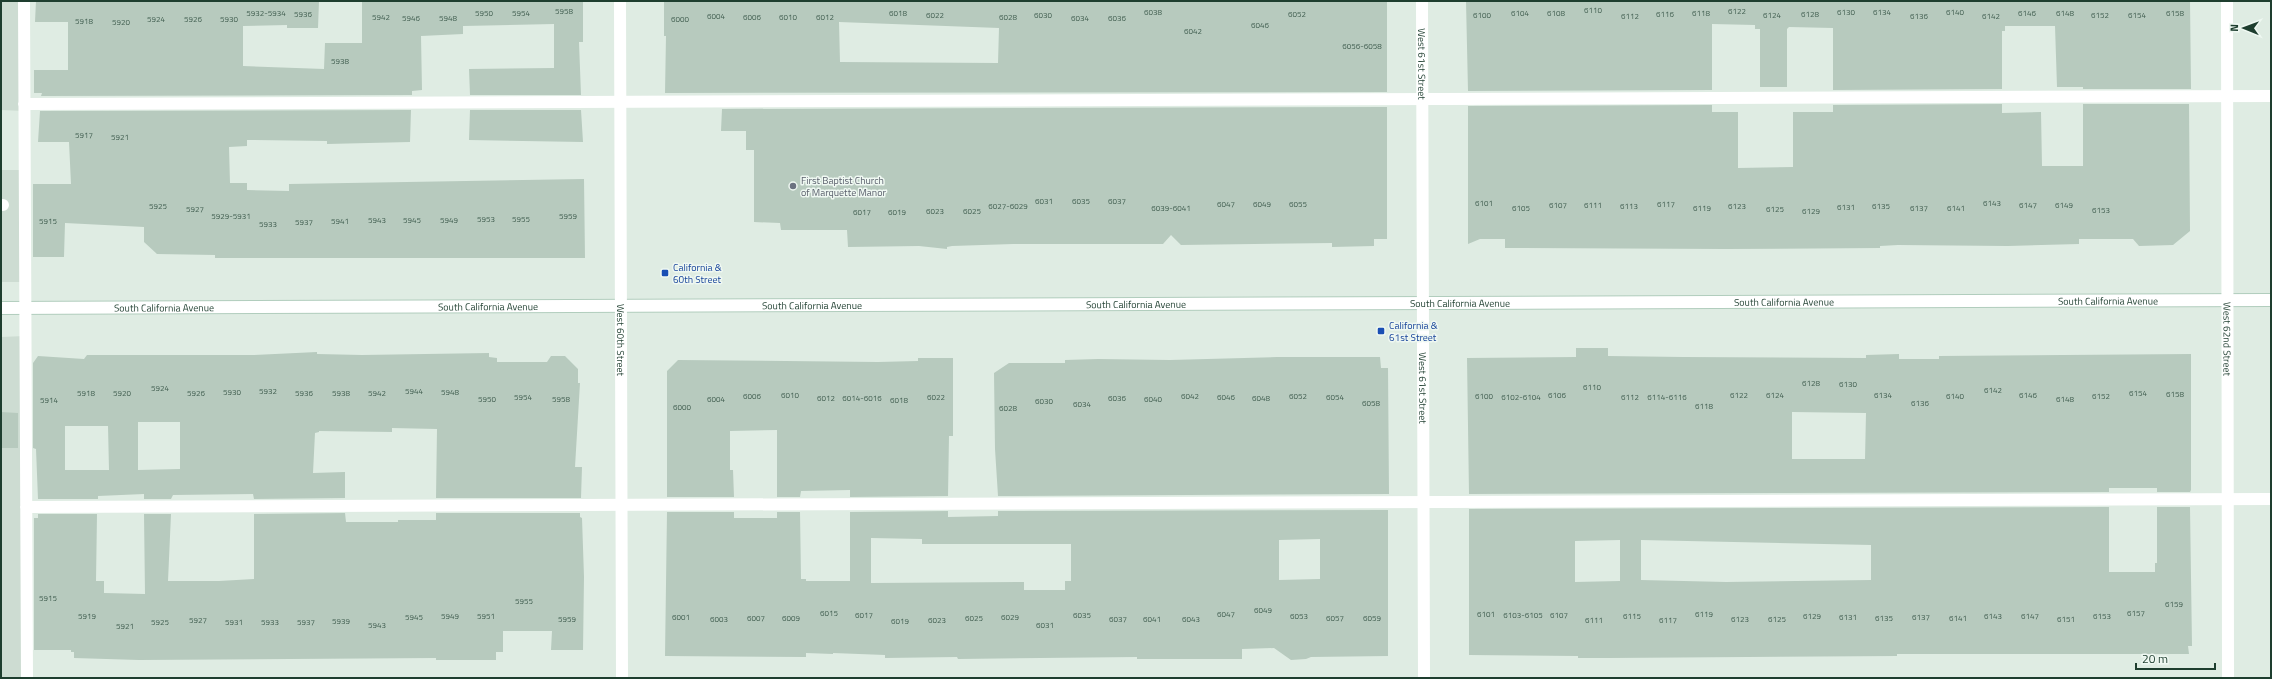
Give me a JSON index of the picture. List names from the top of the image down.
{
  "streets": {
    "street": [
      "West 61st Street",
      "South California Avenue",
      "West 60th Street",
      "West 62nd Street"
    ]
  },
  "crossings": [
    ["West 61st Street", "South California Avenue"],
    ["South California Avenue", "West 60th Street"],
    ["South California Avenue", "West 62nd Street"]
  ],
  "places": {
    "other": ["First Baptist Church of Marquette Manor"],
    "transit": ["California & 60th Street", "California & 61st Street"]
  },
  "house_numbers": [
    "6110",
    "5958",
    "6122",
    "6038",
    "6130",
    "6134",
    "6140",
    "5932-5934",
    "5950",
    "5954",
    "6018",
    "6104",
    "6108",
    "6118",
    "6146",
    "6148",
    "6158",
    "5936",
    "6052",
    "6116",
    "6128",
    "6022",
    "6030",
    "6100",
    "6124",
    "6152",
    "6154",
    "6004",
    "6112",
    "6136",
    "6142",
    "5942",
    "6006",
    "6010",
    "6012",
    "6028",
    "5946",
    "5948",
    "6034",
    "6036",
    "5924",
    "5926",
    "5930",
    "6000",
    "5918",
    "5920",
    "6046",
    "6042",
    "6056-6058",
    "5938",
    "5917",
    "5921",
    "6031",
    "6035",
    "6037",
    "6101",
    "6143",
    "6047",
    "6049",
    "6055",
    "6117",
    "6107",
    "6111",
    "6147",
    "6149",
    "5925",
    "6027-6029",
    "6113",
    "6123",
    "6135",
    "6131",
    "6039-6041",
    "6105",
    "6119",
    "6137",
    "6141",
    "5927",
    "6125",
    "6153",
    "6023",
    "6025",
    "6129",
    "6017",
    "6019",
    "5929-5931",
    "5959",
    "5953",
    "5955",
    "5943",
    "5945",
    "5949",
    "5915",
    "5941",
    "5937",
    "5933",
    "6128",
    "6130",
    "6110",
    "5924",
    "6142",
    "5932",
    "5944",
    "5930",
    "5948",
    "5918",
    "5920",
    "5926",
    "5936",
    "5938",
    "5942",
    "6154",
    "6158",
    "6010",
    "6106",
    "6122",
    "6124",
    "6134",
    "6146",
    "6006",
    "6042",
    "6052",
    "6100",
    "6140",
    "6152",
    "5954",
    "6022",
    "6046",
    "6054",
    "6102-6104",
    "6112",
    "6114-6116",
    "6012",
    "6014-6016",
    "6036",
    "6048",
    "5950",
    "5958",
    "6004",
    "6040",
    "6148",
    "5914",
    "6018",
    "6030",
    "6058",
    "6136",
    "6034",
    "6118",
    "6000",
    "6028",
    "5915",
    "5955",
    "6159",
    "6049",
    "6015",
    "6157",
    "6047",
    "6101",
    "6119",
    "6017",
    "6035",
    "6103-6105",
    "6107",
    "5919",
    "5949",
    "5951",
    "6053",
    "6115",
    "6129",
    "6143",
    "6147",
    "6153",
    "5945",
    "6001",
    "6029",
    "6131",
    "6137",
    "6007",
    "6009",
    "6025",
    "6057",
    "6059",
    "6135",
    "6141",
    "5959",
    "6003",
    "6037",
    "6041",
    "6043",
    "6123",
    "6125",
    "6151",
    "5927",
    "6023",
    "6111",
    "6117",
    "5939",
    "6019",
    "5925",
    "5931",
    "5933",
    "5937",
    "5943",
    "6031",
    "5921"
  ],
  "scale_bar": "20 m",
  "north": "left"
}
